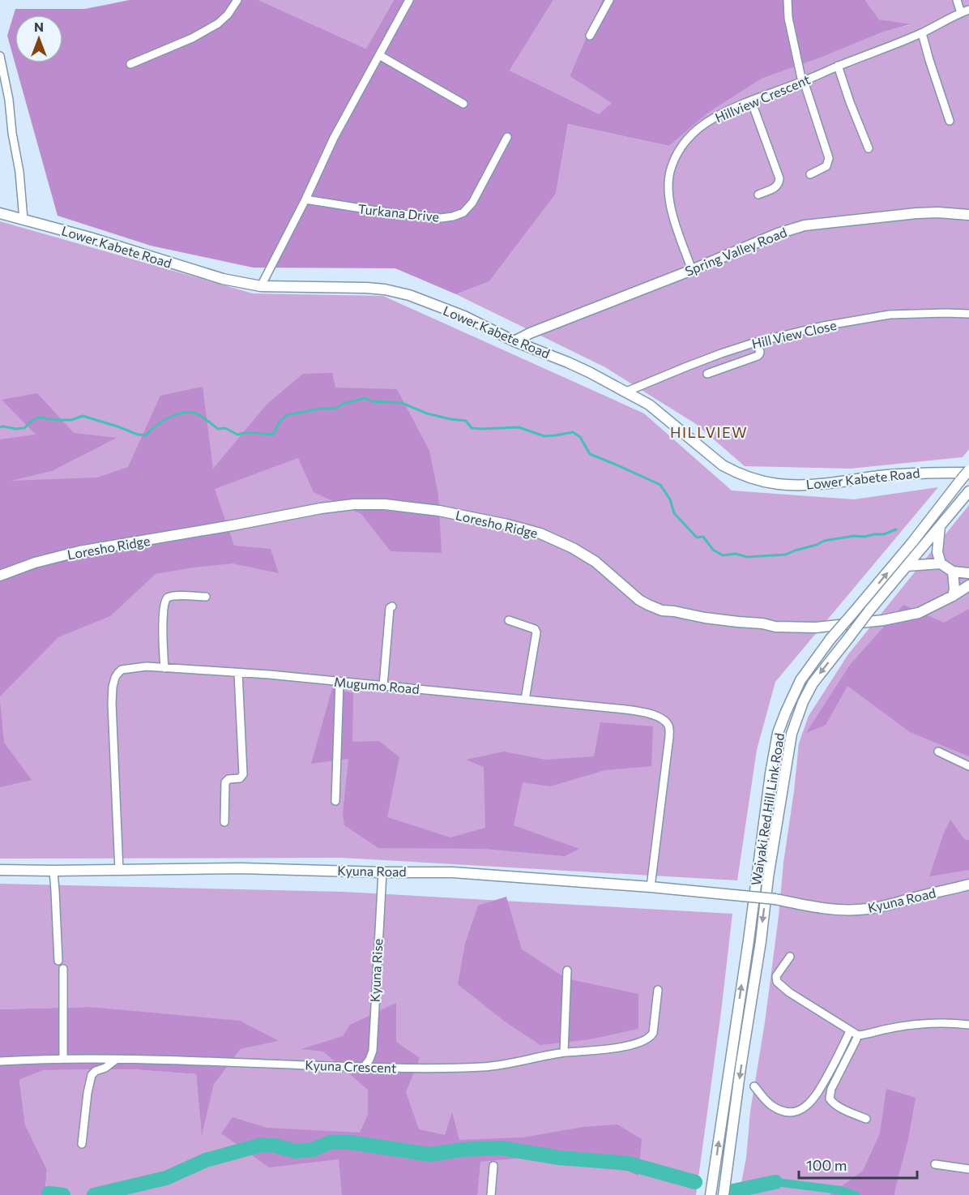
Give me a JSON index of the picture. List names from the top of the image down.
{
  "streets": {
    "main road": [
      "Lower Kabete Road",
      "Spring Valley Road",
      "Loresho Ridge",
      "Waiyaki Red Hill Link Road",
      "Kyuna Road"
    ],
    "street": [
      "Hillview Crescent",
      "Turkana Drive",
      "Hill View Close",
      "Mugumo Road",
      "Kyuna Rise",
      "Kyuna Crescent"
    ]
  },
  "crossings": [
    ["Hillview Crescent", "Spring Valley Road"],
    ["Lower Kabete Road", "Spring Valley Road"],
    ["Lower Kabete Road", "Hill View Close"],
    ["Lower Kabete Road", "Waiyaki Red Hill Link Road"],
    ["Mugumo Road", "Kyuna Road"],
    ["Kyuna Road", "Kyuna Rise"],
    ["Kyuna Rise", "Kyuna Crescent"]
  ],
  "districts": ["HILLVIEW"],
  "scale_bar": "100 m",
  "north": "top"
}
